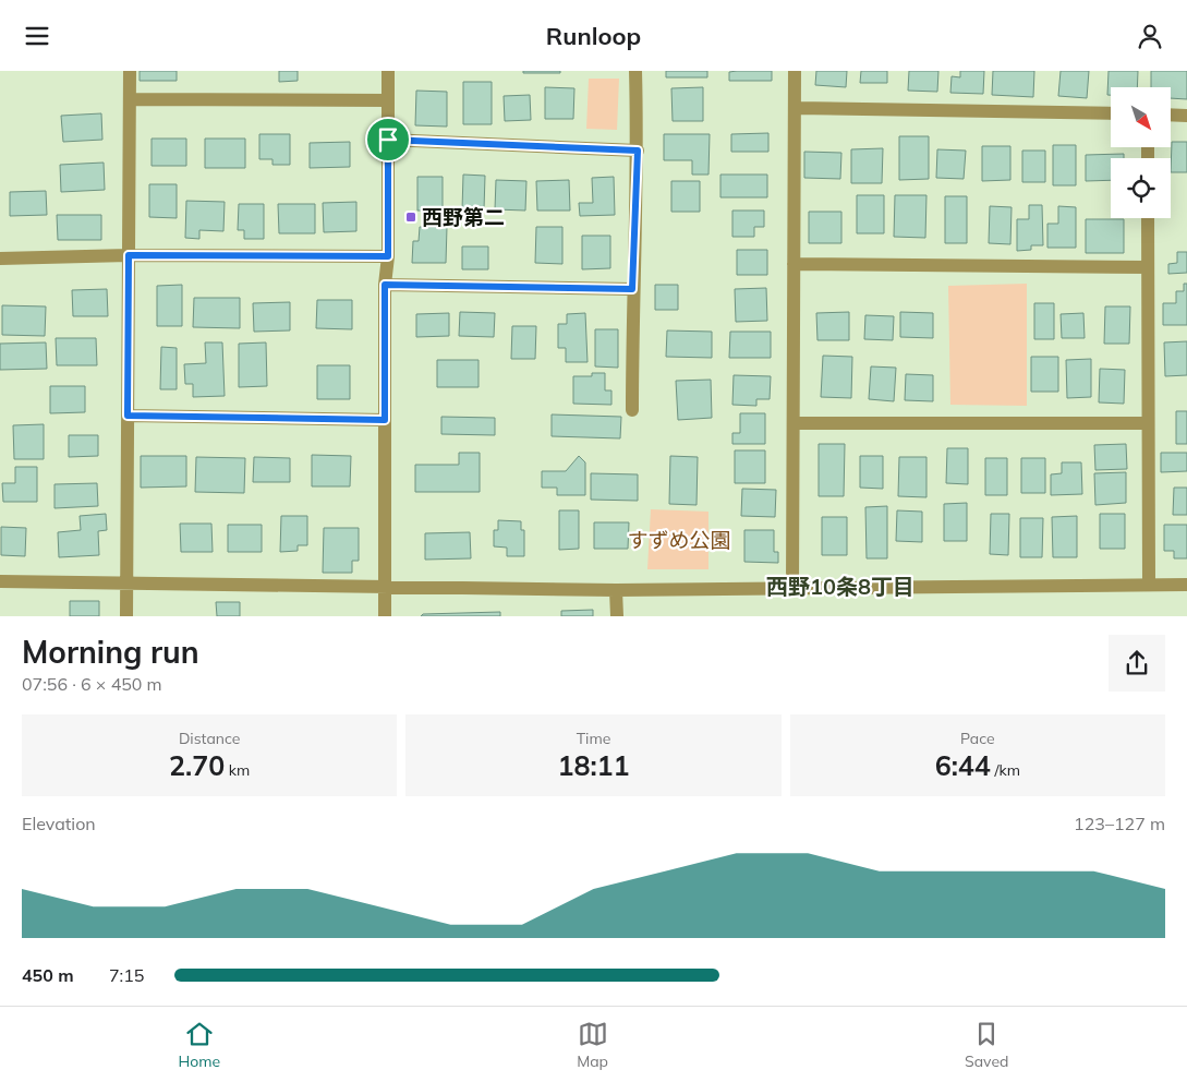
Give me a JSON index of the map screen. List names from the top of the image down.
{
  "districts": ["西野10条8丁目"],
  "parks": ["すずめ公園"],
  "places": {
    "transit": ["西野第二"]
  },
  "north": "bottom right",
  "page": {
    "header": "Runloop",
    "heading": ["Morning run", "07:56 · 6 × 450 m"],
    "stats": [
      ["Distance", "2.70 km"],
      ["Time", "18:11"],
      ["Pace", "6:44 /km"]
    ],
    "chart": ["Elevation", "123–127 m"],
    "list": [
      {
        "name": "450 m",
        "note": "7:15"
      }
    ],
    "tabs": ["Home", "Map", "Saved"]
  }
}
